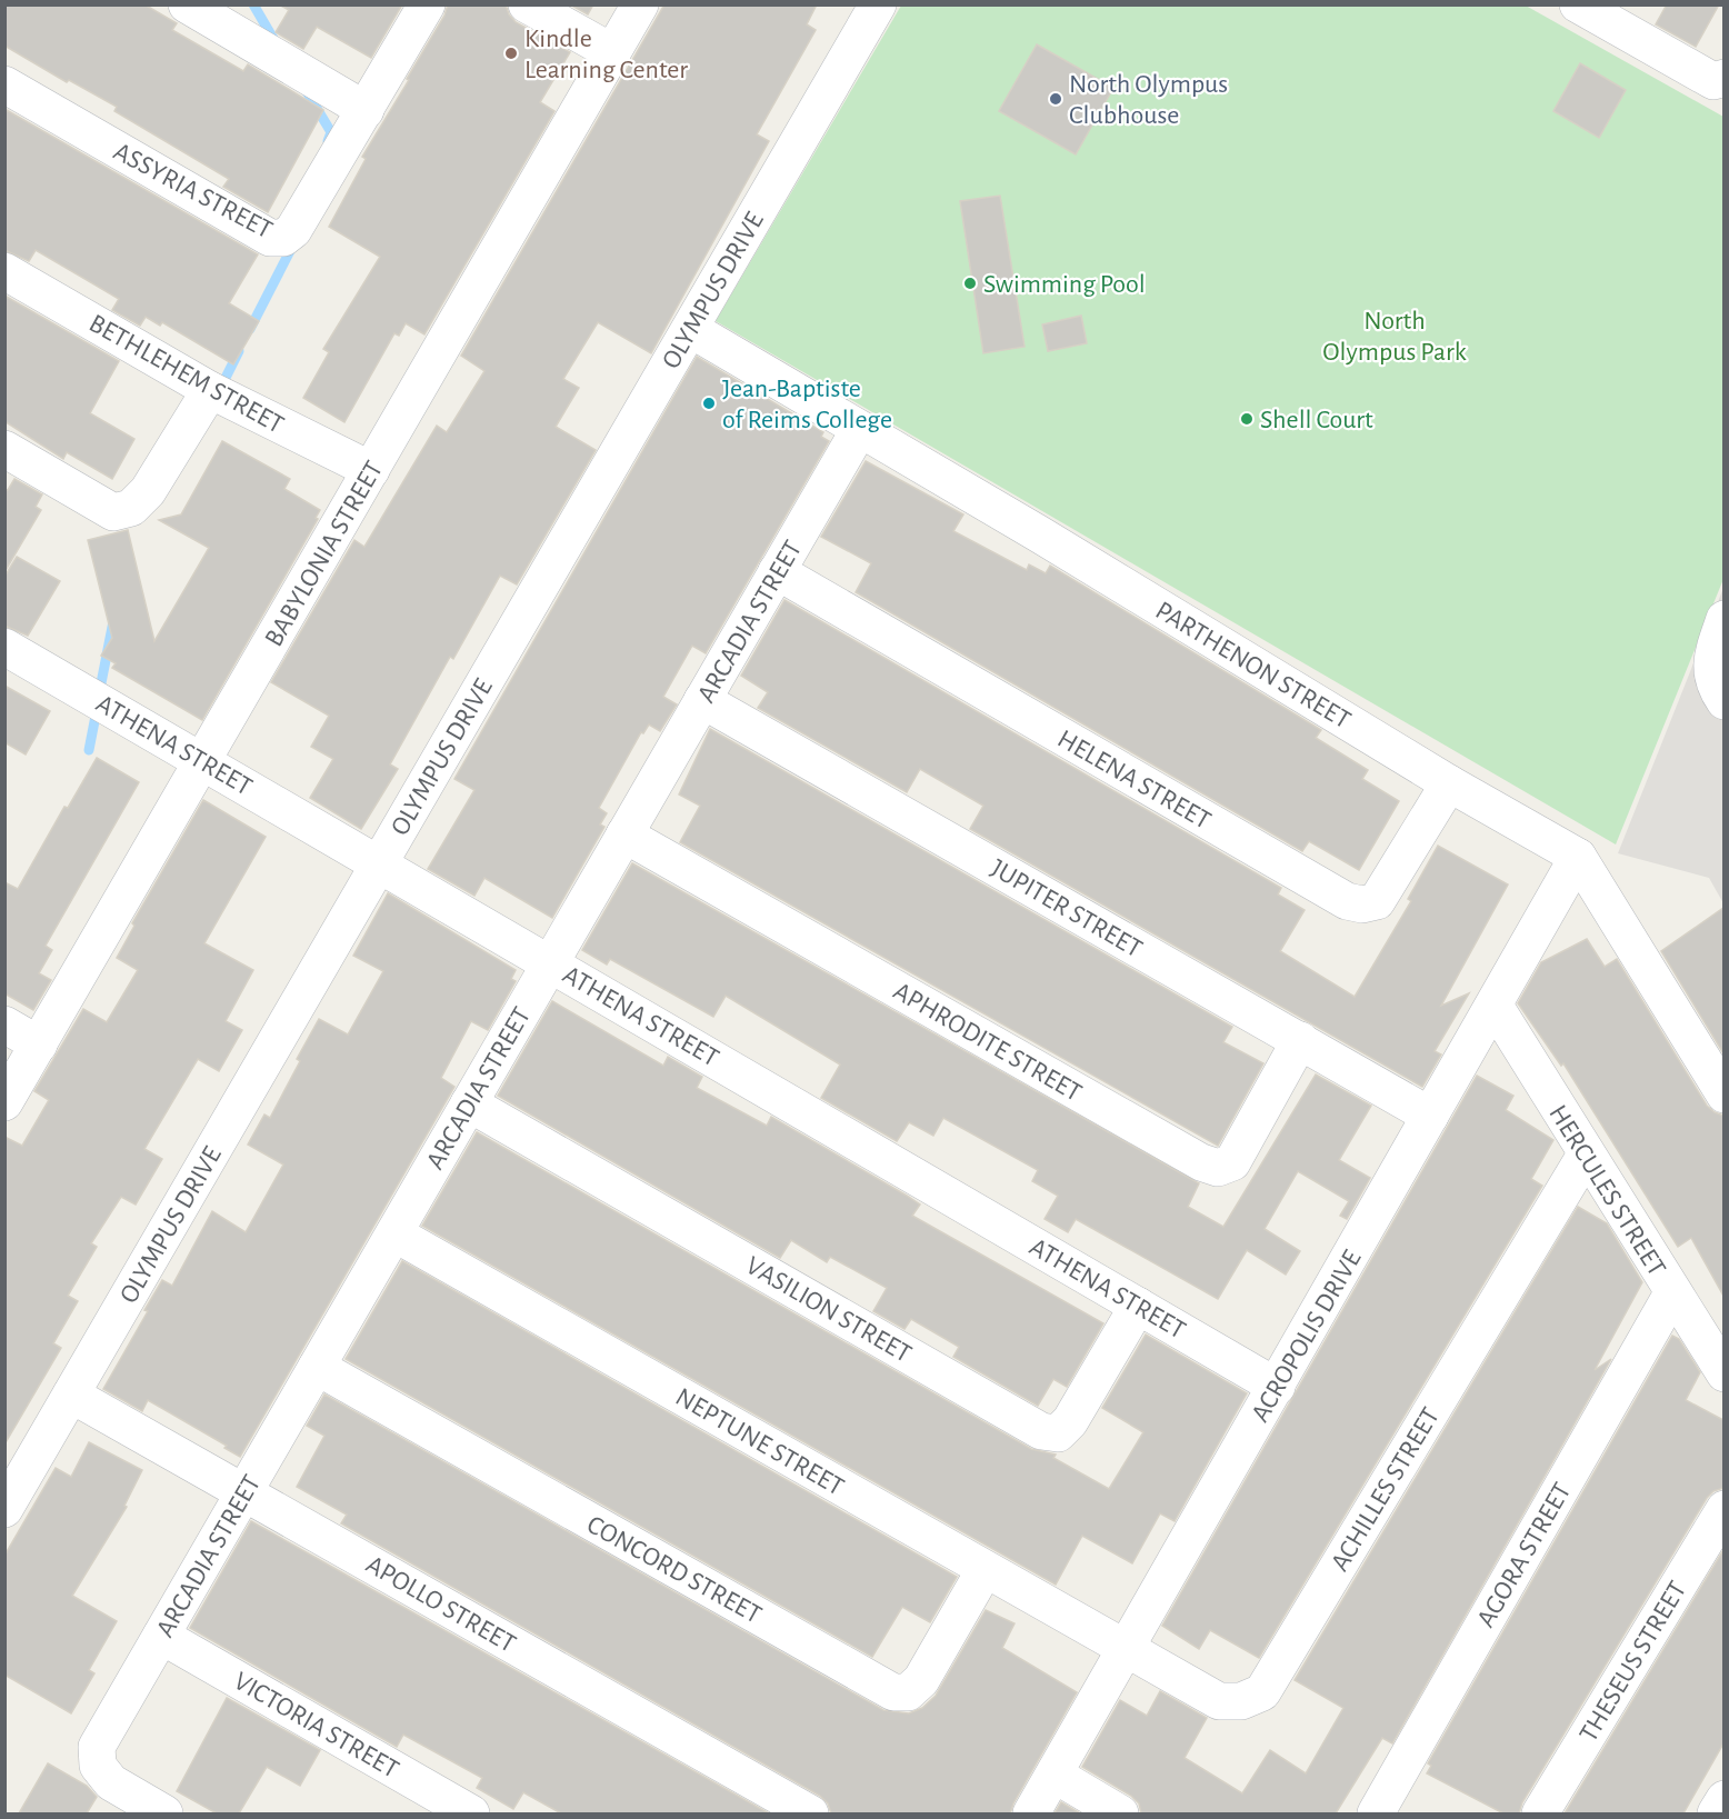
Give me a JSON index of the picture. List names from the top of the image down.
{
  "streets": {
    "street": [
      "ASSYRIA STREET",
      "OLYMPUS DRIVE",
      "BETHLEHEM STREET",
      "BABYLONIA STREET",
      "ARCADIA STREET",
      "PARTHENON STREET",
      "ATHENA STREET",
      "HELENA STREET",
      "JUPITER STREET",
      "APHRODITE STREET",
      "HERCULES STREET",
      "VASILION STREET",
      "ACROPOLIS DRIVE",
      "NEPTUNE STREET",
      "ACHILLES STREET",
      "AGORA STREET",
      "CONCORD STREET",
      "APOLLO STREET",
      "THESEUS STREET",
      "VICTORIA STREET"
    ]
  },
  "crossings": [
    ["OLYMPUS DRIVE", "PARTHENON STREET"],
    ["OLYMPUS DRIVE", "ATHENA STREET"],
    ["OLYMPUS DRIVE", "APOLLO STREET"],
    ["BETHLEHEM STREET", "BABYLONIA STREET"],
    ["BABYLONIA STREET", "ATHENA STREET"],
    ["ARCADIA STREET", "PARTHENON STREET"],
    ["ARCADIA STREET", "ATHENA STREET"],
    ["ARCADIA STREET", "HELENA STREET"],
    ["ARCADIA STREET", "JUPITER STREET"],
    ["ARCADIA STREET", "APHRODITE STREET"],
    ["ARCADIA STREET", "VASILION STREET"],
    ["ARCADIA STREET", "NEPTUNE STREET"],
    ["ARCADIA STREET", "CONCORD STREET"],
    ["ARCADIA STREET", "APOLLO STREET"],
    ["ARCADIA STREET", "VICTORIA STREET"],
    ["PARTHENON STREET", "HELENA STREET"],
    ["PARTHENON STREET", "ACROPOLIS DRIVE"],
    ["ATHENA STREET", "VASILION STREET"],
    ["ATHENA STREET", "ACROPOLIS DRIVE"],
    ["JUPITER STREET", "APHRODITE STREET"],
    ["JUPITER STREET", "ACROPOLIS DRIVE"],
    ["HERCULES STREET", "ACROPOLIS DRIVE"],
    ["HERCULES STREET", "ACHILLES STREET"],
    ["HERCULES STREET", "AGORA STREET"],
    ["ACROPOLIS DRIVE", "NEPTUNE STREET"],
    ["ACROPOLIS DRIVE", "ACHILLES STREET"],
    ["NEPTUNE STREET", "ACHILLES STREET"],
    ["NEPTUNE STREET", "CONCORD STREET"]
  ],
  "parks": ["North Olympus Park"],
  "places": [
    "Kindle Learning Center",
    "North Olympus Clubhouse",
    "Swimming Pool",
    "Jean-Baptiste of Reims College",
    "Shell Court"
  ]
}
